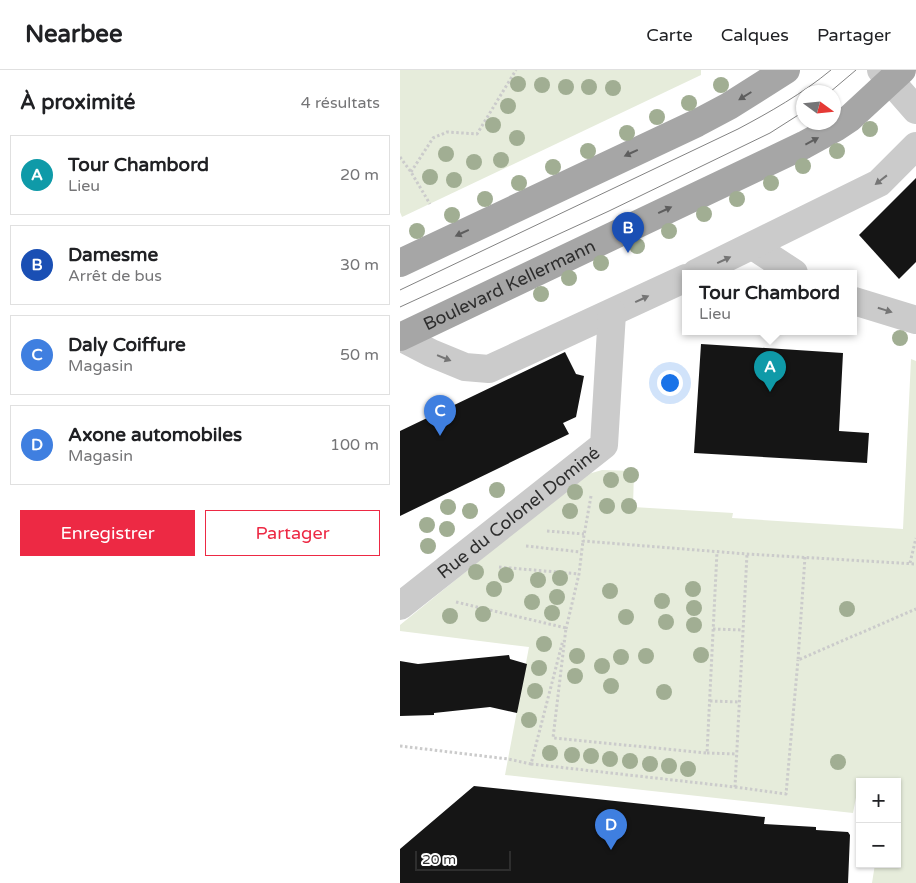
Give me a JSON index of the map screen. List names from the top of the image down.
{
  "streets": {
    "main road": ["Boulevard Kellermann"],
    "street": ["Rue du Colonel Dominé"]
  },
  "crossings": [
    ["Boulevard Kellermann", "Rue du Colonel Dominé"]
  ],
  "scale_bar": "20 m",
  "north": "right",
  "page": {
    "header": "Nearbee",
    "nav": ["Carte", "Calques", "Partager"],
    "heading": ["À proximité", "4 résultats"],
    "list": [
      {
        "mark": "A",
        "name": "Tour Chambord",
        "note": "Lieu",
        "value": "20 m"
      },
      {
        "mark": "B",
        "name": "Damesme",
        "note": "Arrêt de bus",
        "value": "30 m"
      },
      {
        "mark": "C",
        "name": "Daly Coiffure",
        "note": "Magasin",
        "value": "50 m"
      },
      {
        "mark": "D",
        "name": "Axone automobiles",
        "note": "Magasin",
        "value": "100 m"
      }
    ],
    "pins": [
      "B",
      "A",
      "C",
      "D"
    ],
    "popup": ["Tour Chambord", "Lieu"],
    "buttons": ["Enregistrer", "Partager"],
    "map_buttons": ["+", "−"],
    "scale": "20 m"
  }
}
